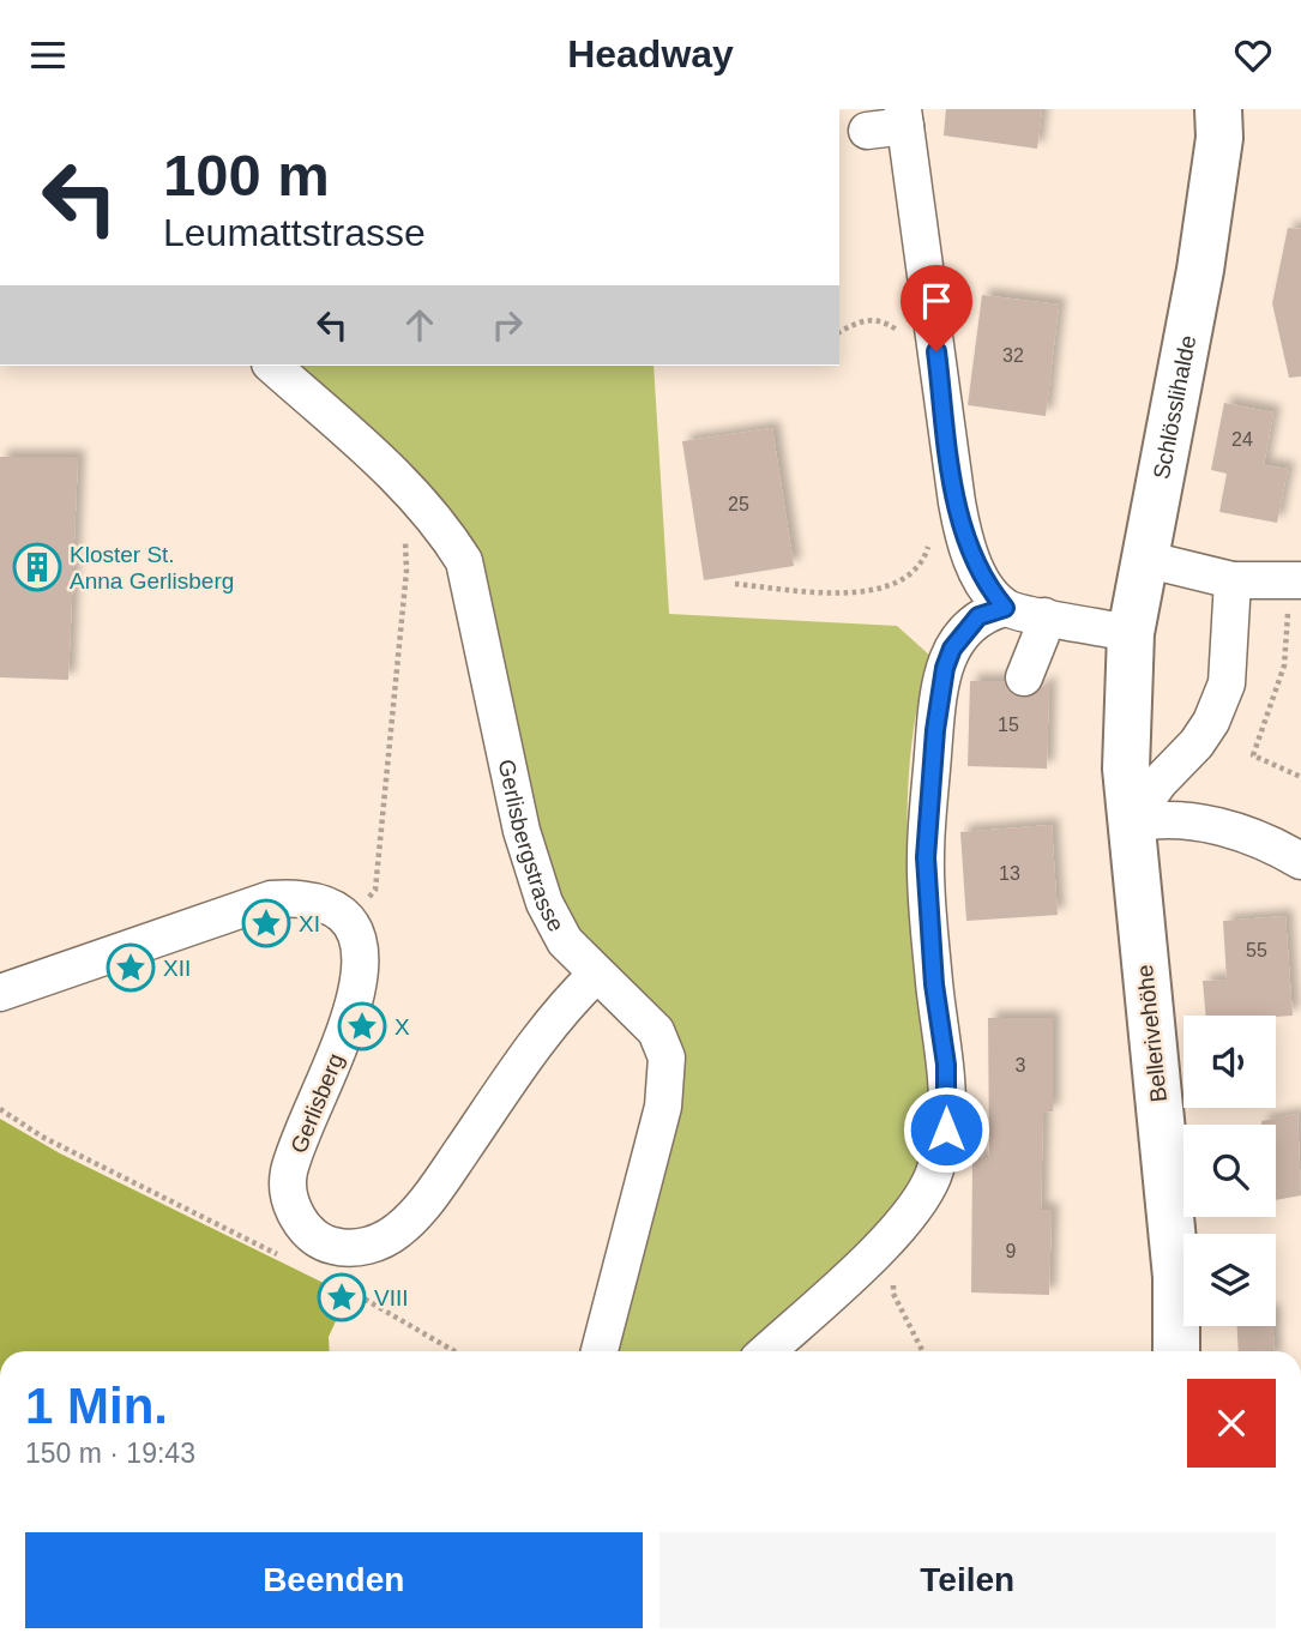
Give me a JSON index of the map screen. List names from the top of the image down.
{
  "streets": {
    "main road": ["Schlösslihalde", "Bellerivehöhe"],
    "street": ["Gerlisbergstrasse", "Gerlisberg"]
  },
  "crossings": [
    ["Schlösslihalde", "Bellerivehöhe"],
    ["Gerlisbergstrasse", "Gerlisberg"]
  ],
  "places": {
    "building": ["Kloster St. Anna Gerlisberg"],
    "place": [
      "XI",
      "XII",
      "X",
      "VIII"
    ]
  },
  "house_numbers": [
    "32",
    "24",
    "25",
    "15",
    "13",
    "55",
    "3",
    "9"
  ],
  "page": {
    "header": "Headway",
    "turn": ["100 m", "Leumattstrasse"],
    "heading": ["1 Min.", "150 m · 19:43"],
    "buttons": ["Beenden", "Teilen"]
  }
}
